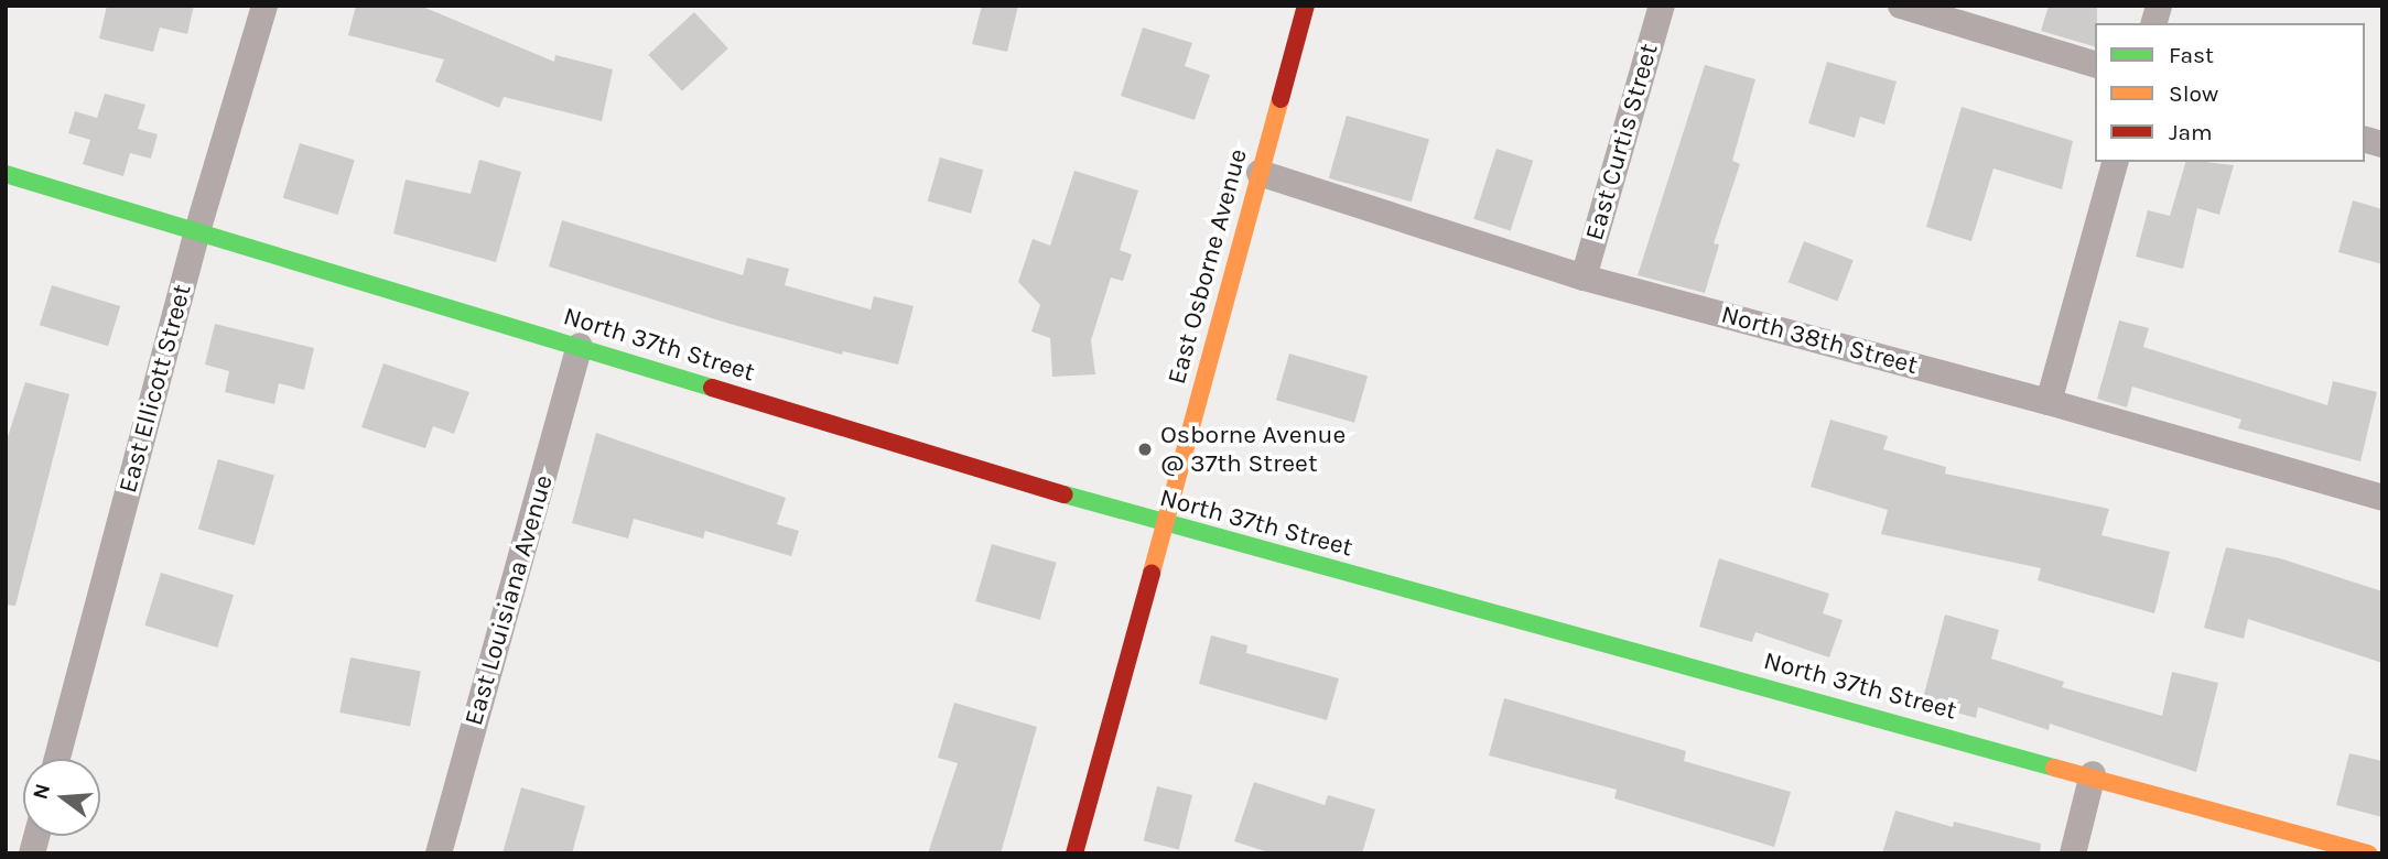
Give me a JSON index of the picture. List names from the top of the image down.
{
  "streets": {
    "street": [
      "East Curtis Street",
      "East Osborne Avenue",
      "North 38th Street",
      "North 37th Street",
      "East Ellicott Street",
      "East Louisiana Avenue"
    ]
  },
  "crossings": [
    ["East Curtis Street", "North 38th Street"],
    ["East Osborne Avenue", "North 38th Street"],
    ["East Osborne Avenue", "North 37th Street"],
    ["North 37th Street", "East Ellicott Street"],
    ["North 37th Street", "East Louisiana Avenue"]
  ],
  "places": ["Osborne Avenue @ 37th Street"],
  "legend": ["Fast", "Slow", "Jam"],
  "north": "left"
}
